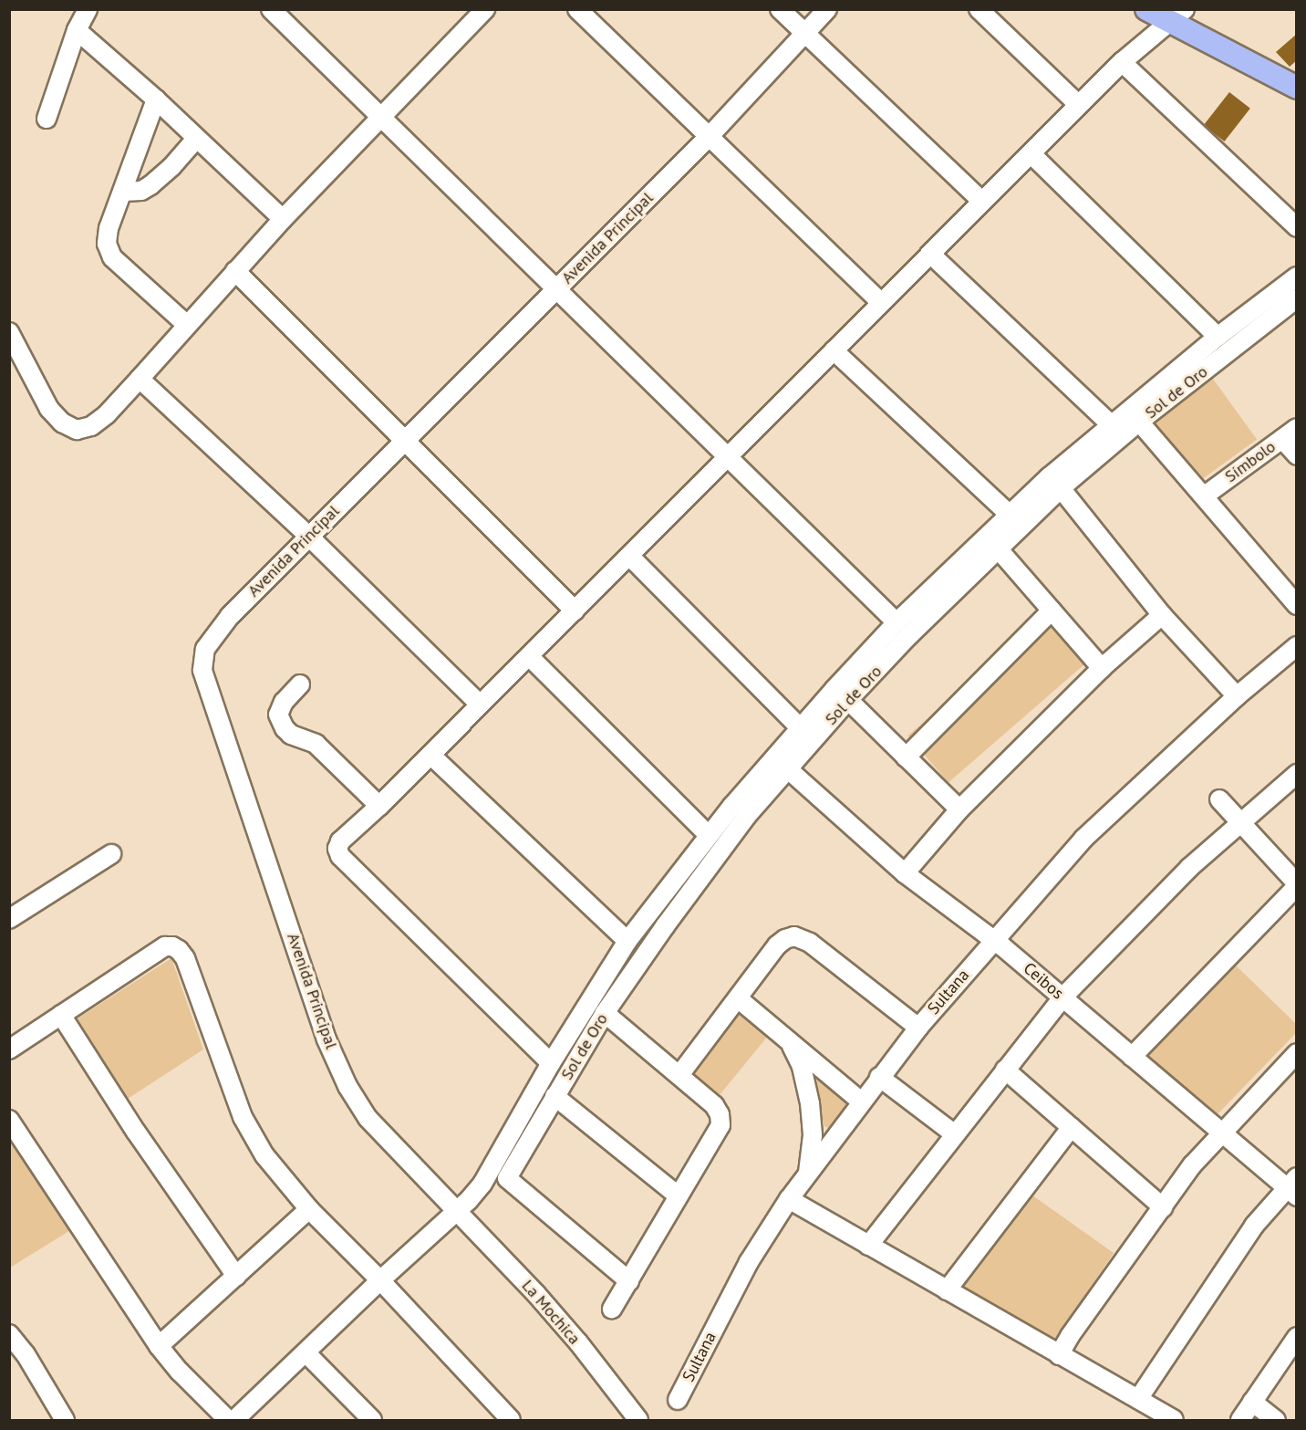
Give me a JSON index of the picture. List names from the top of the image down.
{
  "streets": {
    "street": [
      "Avenida Principal",
      "Sol de Oro",
      "Símbolo",
      "Ceibos",
      "Sultana",
      "La Mochica"
    ]
  },
  "crossings": [
    ["Avenida Principal", "La Mochica"],
    ["Sol de Oro", "Ceibos"],
    ["Ceibos", "Sultana"]
  ]
}
